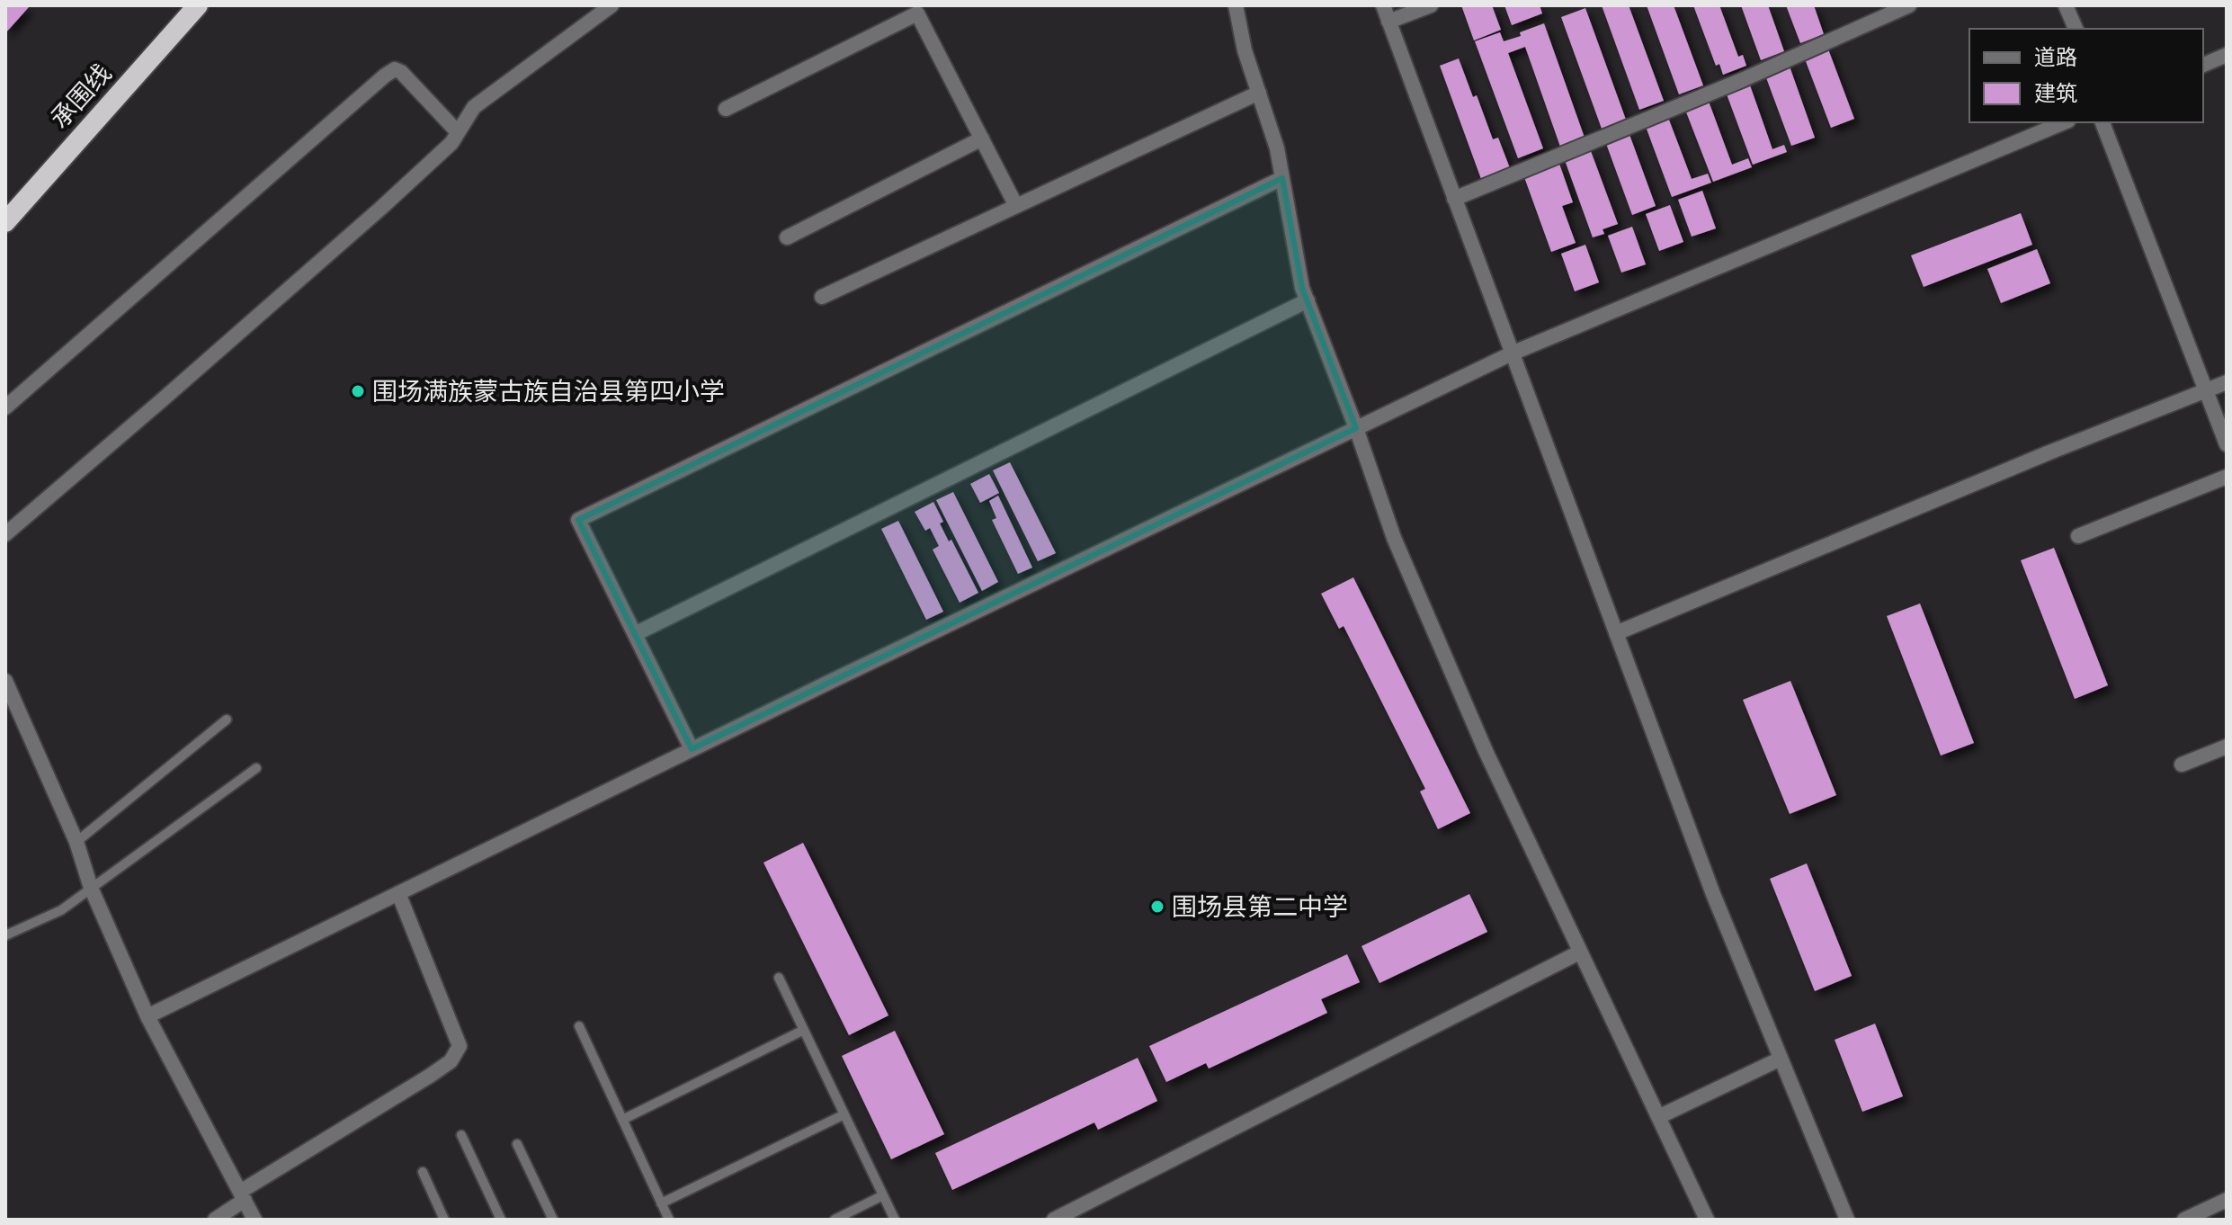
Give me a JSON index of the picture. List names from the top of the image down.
{
  "streets": {
    "highway": ["承围线"]
  },
  "places": ["围场满族蒙古族自治县第四小学", "围场县第二中学"],
  "legend": ["道路", "建筑"]
}
